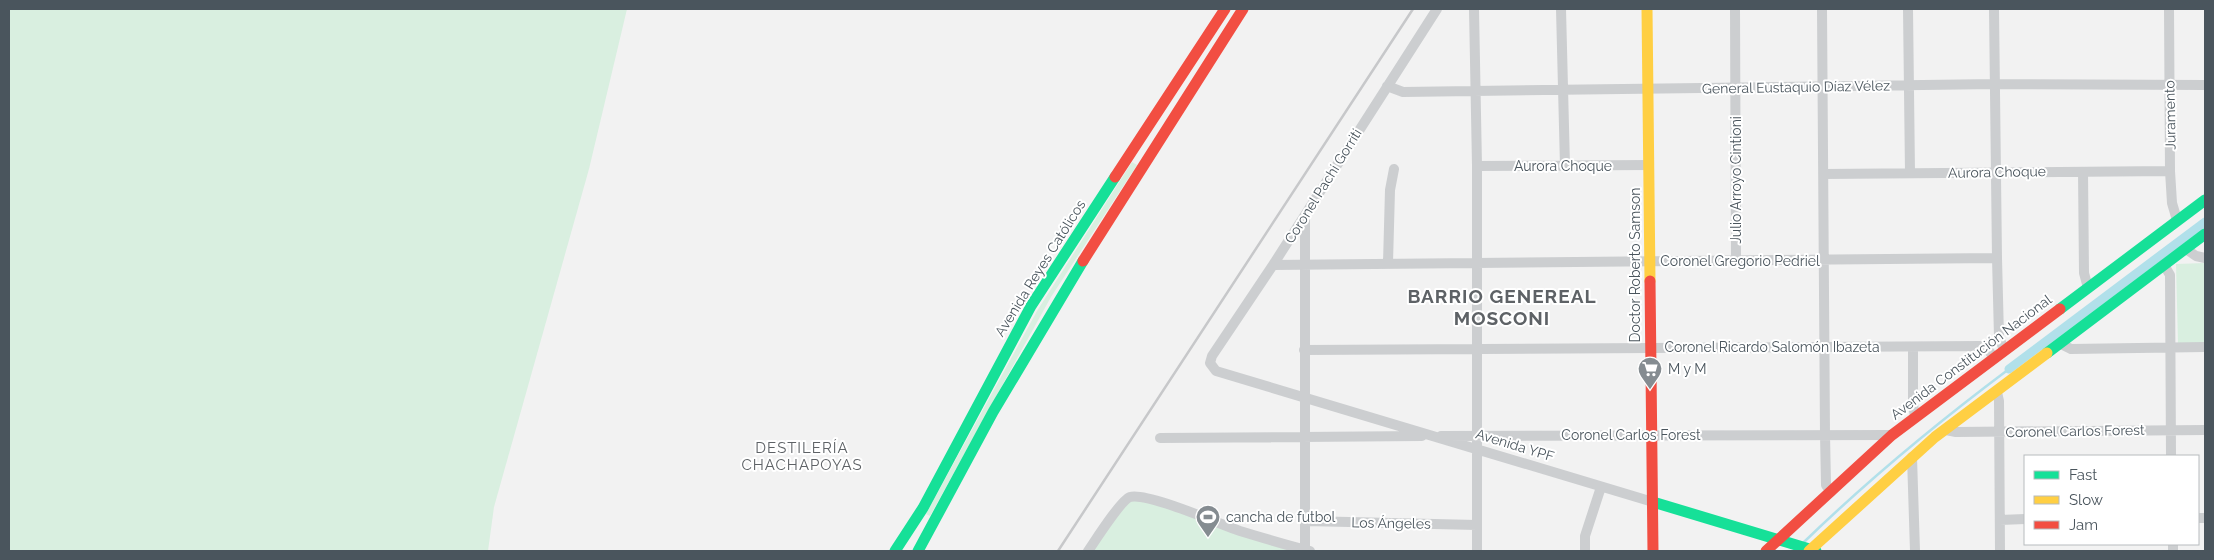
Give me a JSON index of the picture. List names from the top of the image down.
{
  "streets": {
    "main road": [
      "Doctor Roberto Samson",
      "Avenida Reyes Católicos",
      "Avenida Constitución Nacional",
      "Avenida YPF"
    ],
    "street": [
      "General Eustaquio Díaz Vélez",
      "Juramento",
      "Aurora Choque",
      "Julio Arroyo Cintioni",
      "Coronel Pachi Gorriti",
      "Coronel Gregorio Pedriel",
      "Coronel Ricardo Salomón Ibazeta",
      "Coronel Carlos Forest",
      "Los Ángeles"
    ]
  },
  "crossings": [
    ["General Eustaquio Díaz Vélez", "Juramento"],
    ["General Eustaquio Díaz Vélez", "Julio Arroyo Cintioni"],
    ["General Eustaquio Díaz Vélez", "Coronel Pachi Gorriti"],
    ["General Eustaquio Díaz Vélez", "Doctor Roberto Samson"],
    ["Juramento", "Aurora Choque"],
    ["Juramento", "Avenida Constitución Nacional"],
    ["Aurora Choque", "Doctor Roberto Samson"],
    ["Julio Arroyo Cintioni", "Coronel Gregorio Pedriel"],
    ["Coronel Pachi Gorriti", "Coronel Gregorio Pedriel"],
    ["Coronel Pachi Gorriti", "Avenida YPF"],
    ["Coronel Gregorio Pedriel", "Doctor Roberto Samson"],
    ["Doctor Roberto Samson", "Coronel Ricardo Salomón Ibazeta"],
    ["Doctor Roberto Samson", "Coronel Carlos Forest"],
    ["Doctor Roberto Samson", "Avenida YPF"],
    ["Coronel Ricardo Salomón Ibazeta", "Avenida Constitución Nacional"],
    ["Avenida Constitución Nacional", "Coronel Carlos Forest"],
    ["Avenida Constitución Nacional", "Avenida YPF"],
    ["Coronel Carlos Forest", "Avenida YPF"]
  ],
  "districts": ["BARRIO GENEREAL MOSCONI", "DESTILERÍA CHACHAPOYAS"],
  "places": {
    "supermarket": ["M y M"],
    "sports": ["cancha de futbol"]
  },
  "legend": ["Fast", "Slow", "Jam"]
}
